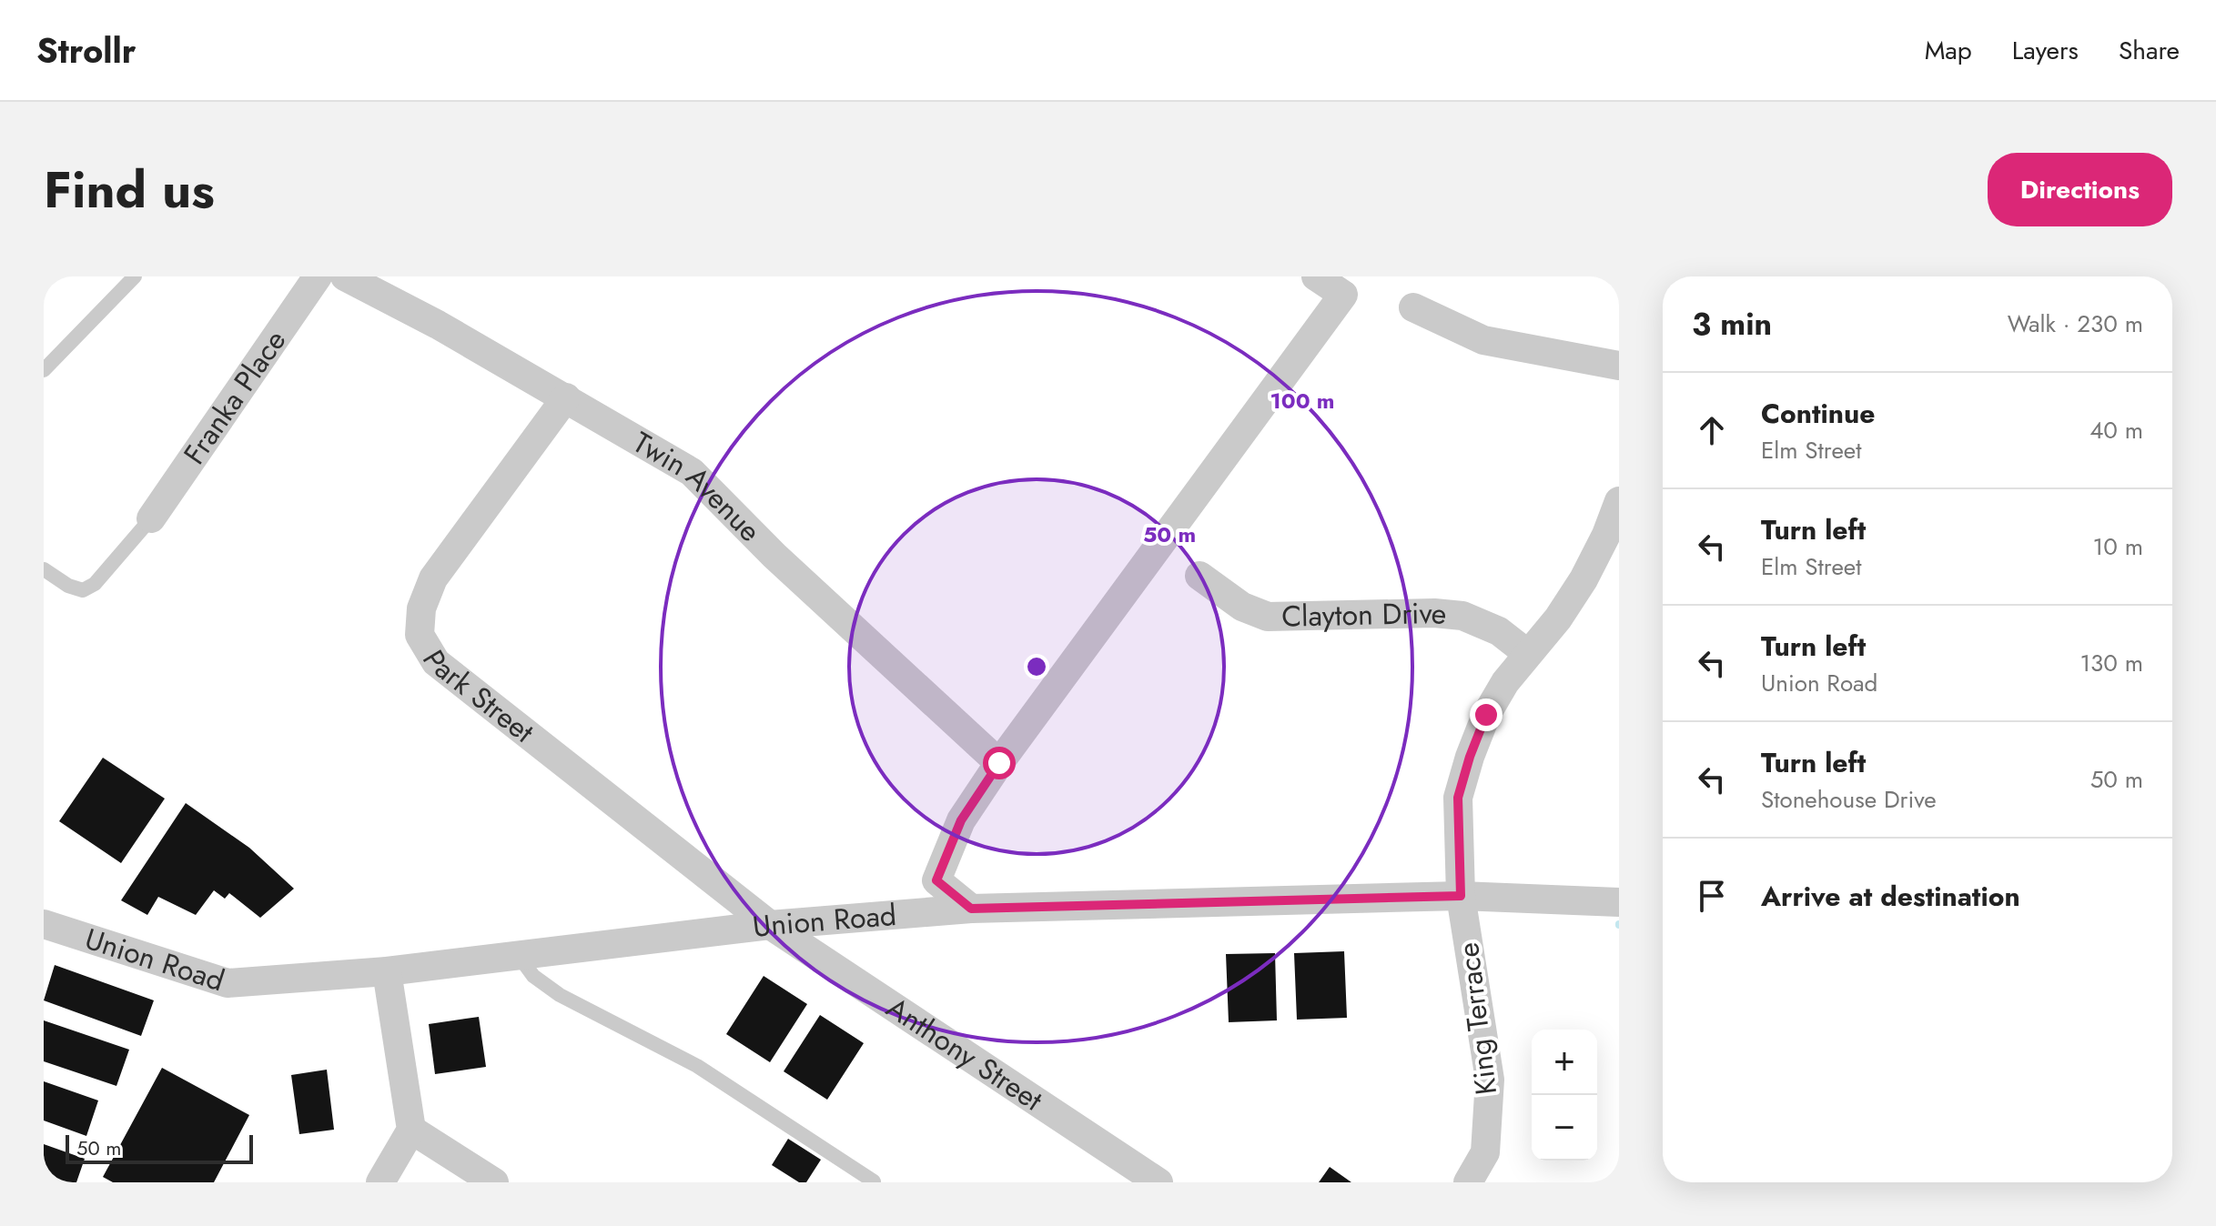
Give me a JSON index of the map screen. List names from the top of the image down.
{
  "streets": {
    "street": [
      "Franka Place",
      "Twin Avenue",
      "Clayton Drive",
      "Park Street",
      "Union Road",
      "King Terrace",
      "Anthony Street"
    ]
  },
  "crossings": [
    ["Twin Avenue", "Park Street"],
    ["Clayton Drive", "King Terrace"],
    ["Park Street", "Union Road"],
    ["Park Street", "Anthony Street"],
    ["Union Road", "King Terrace"],
    ["Union Road", "Anthony Street"]
  ],
  "scale_bar": "50 m",
  "page": {
    "header": "Strollr",
    "nav": ["Map", "Layers", "Share"],
    "title": "Find us",
    "buttons": "Directions",
    "heading": ["3 min", "Walk · 230 m"],
    "list": [
      ["Continue", "Elm Street", "40 m"],
      ["Turn left", "Elm Street", "10 m"],
      ["Turn left", "Union Road", "130 m"],
      ["Turn left", "Stonehouse Drive", "50 m"],
      "Arrive at destination"
    ],
    "map_buttons": ["+", "−"],
    "scale": "50 m"
  },
  "rings": ["100 m", "50 m"]
}
